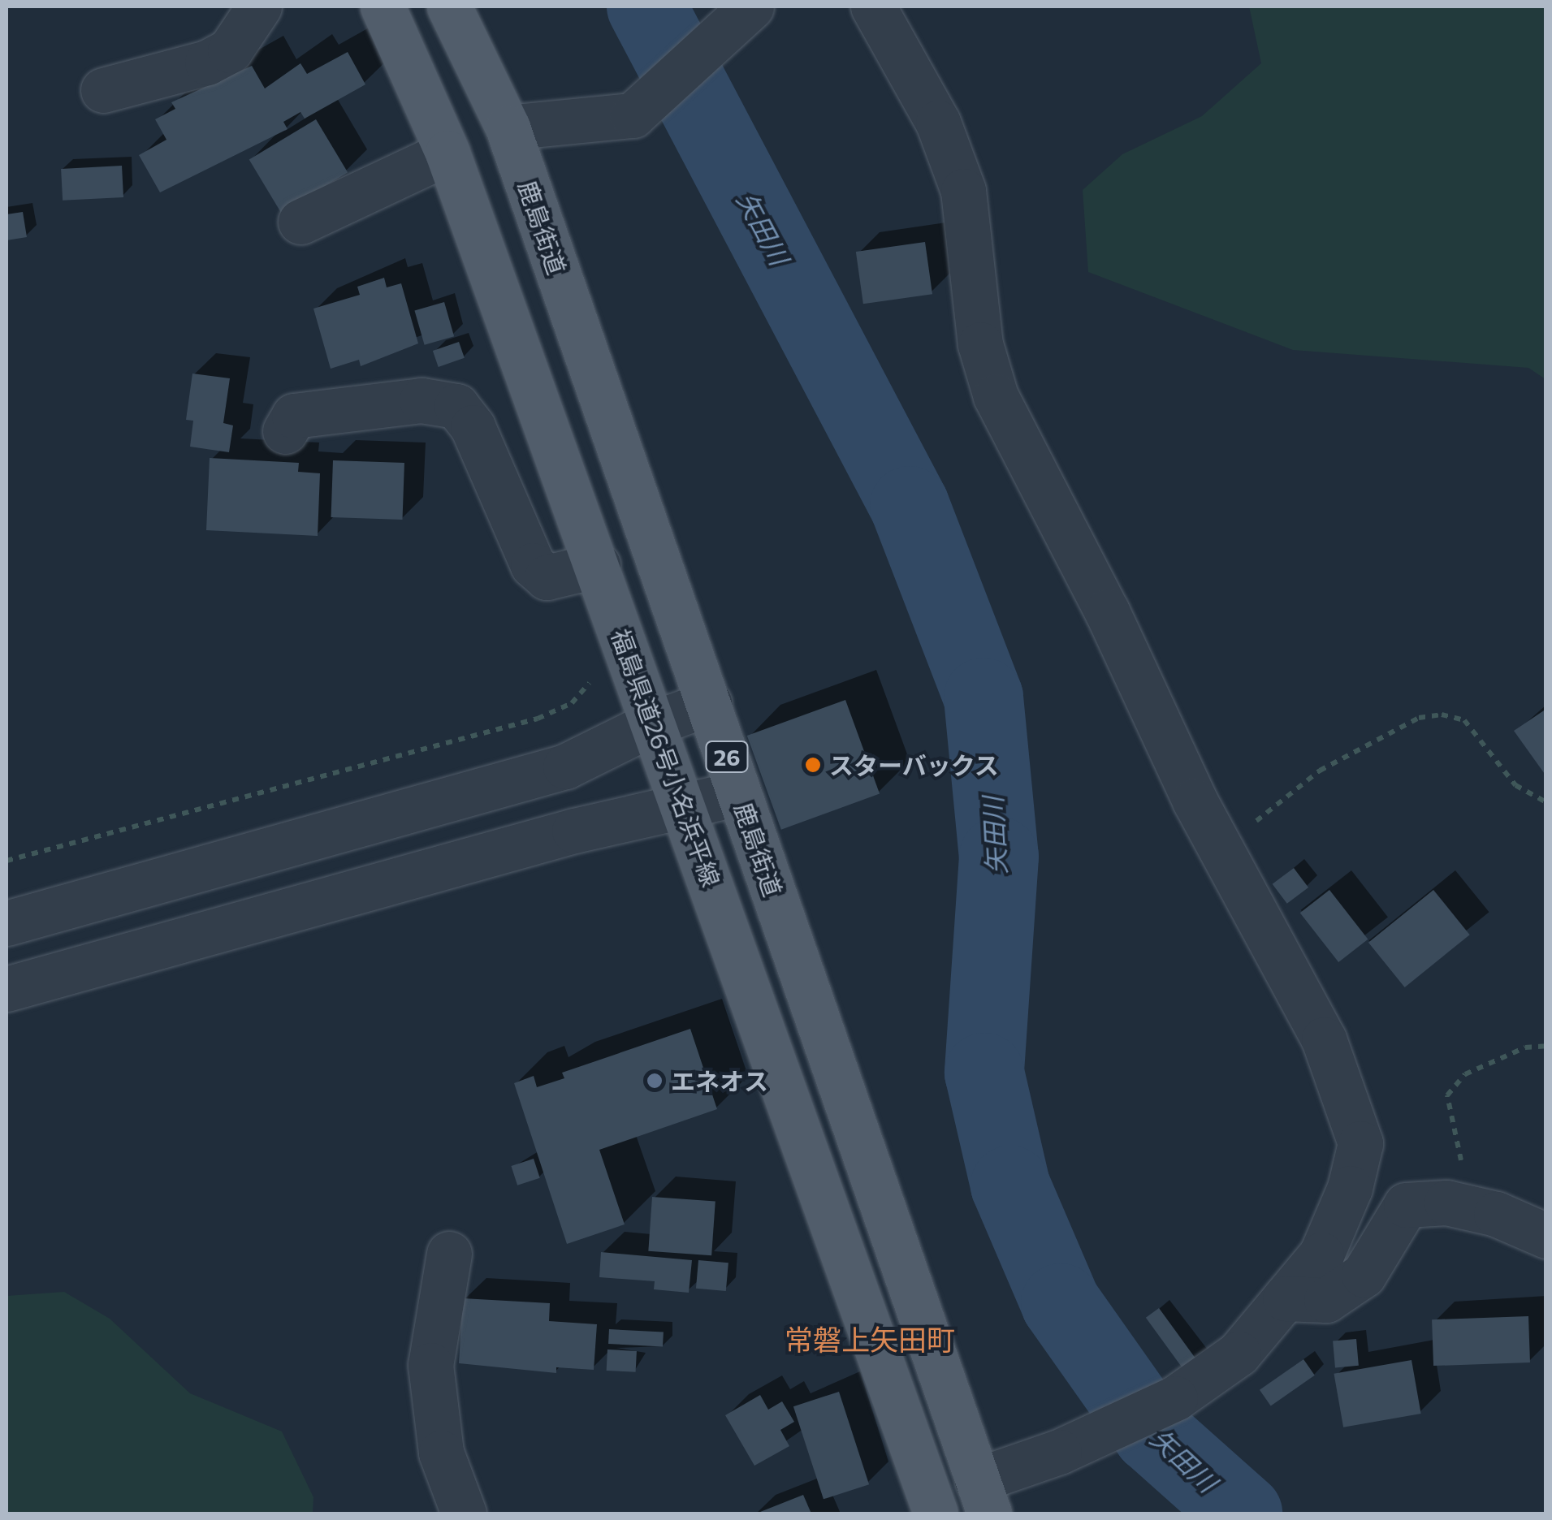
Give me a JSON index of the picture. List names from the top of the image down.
{
  "streets": {
    "main road": ["鹿島街道", "26", "福島県道26号小名浜平線"]
  },
  "districts": ["常磐上矢田町"],
  "water": ["矢田川"],
  "places": ["スターバックス", "エネオス"]
}
